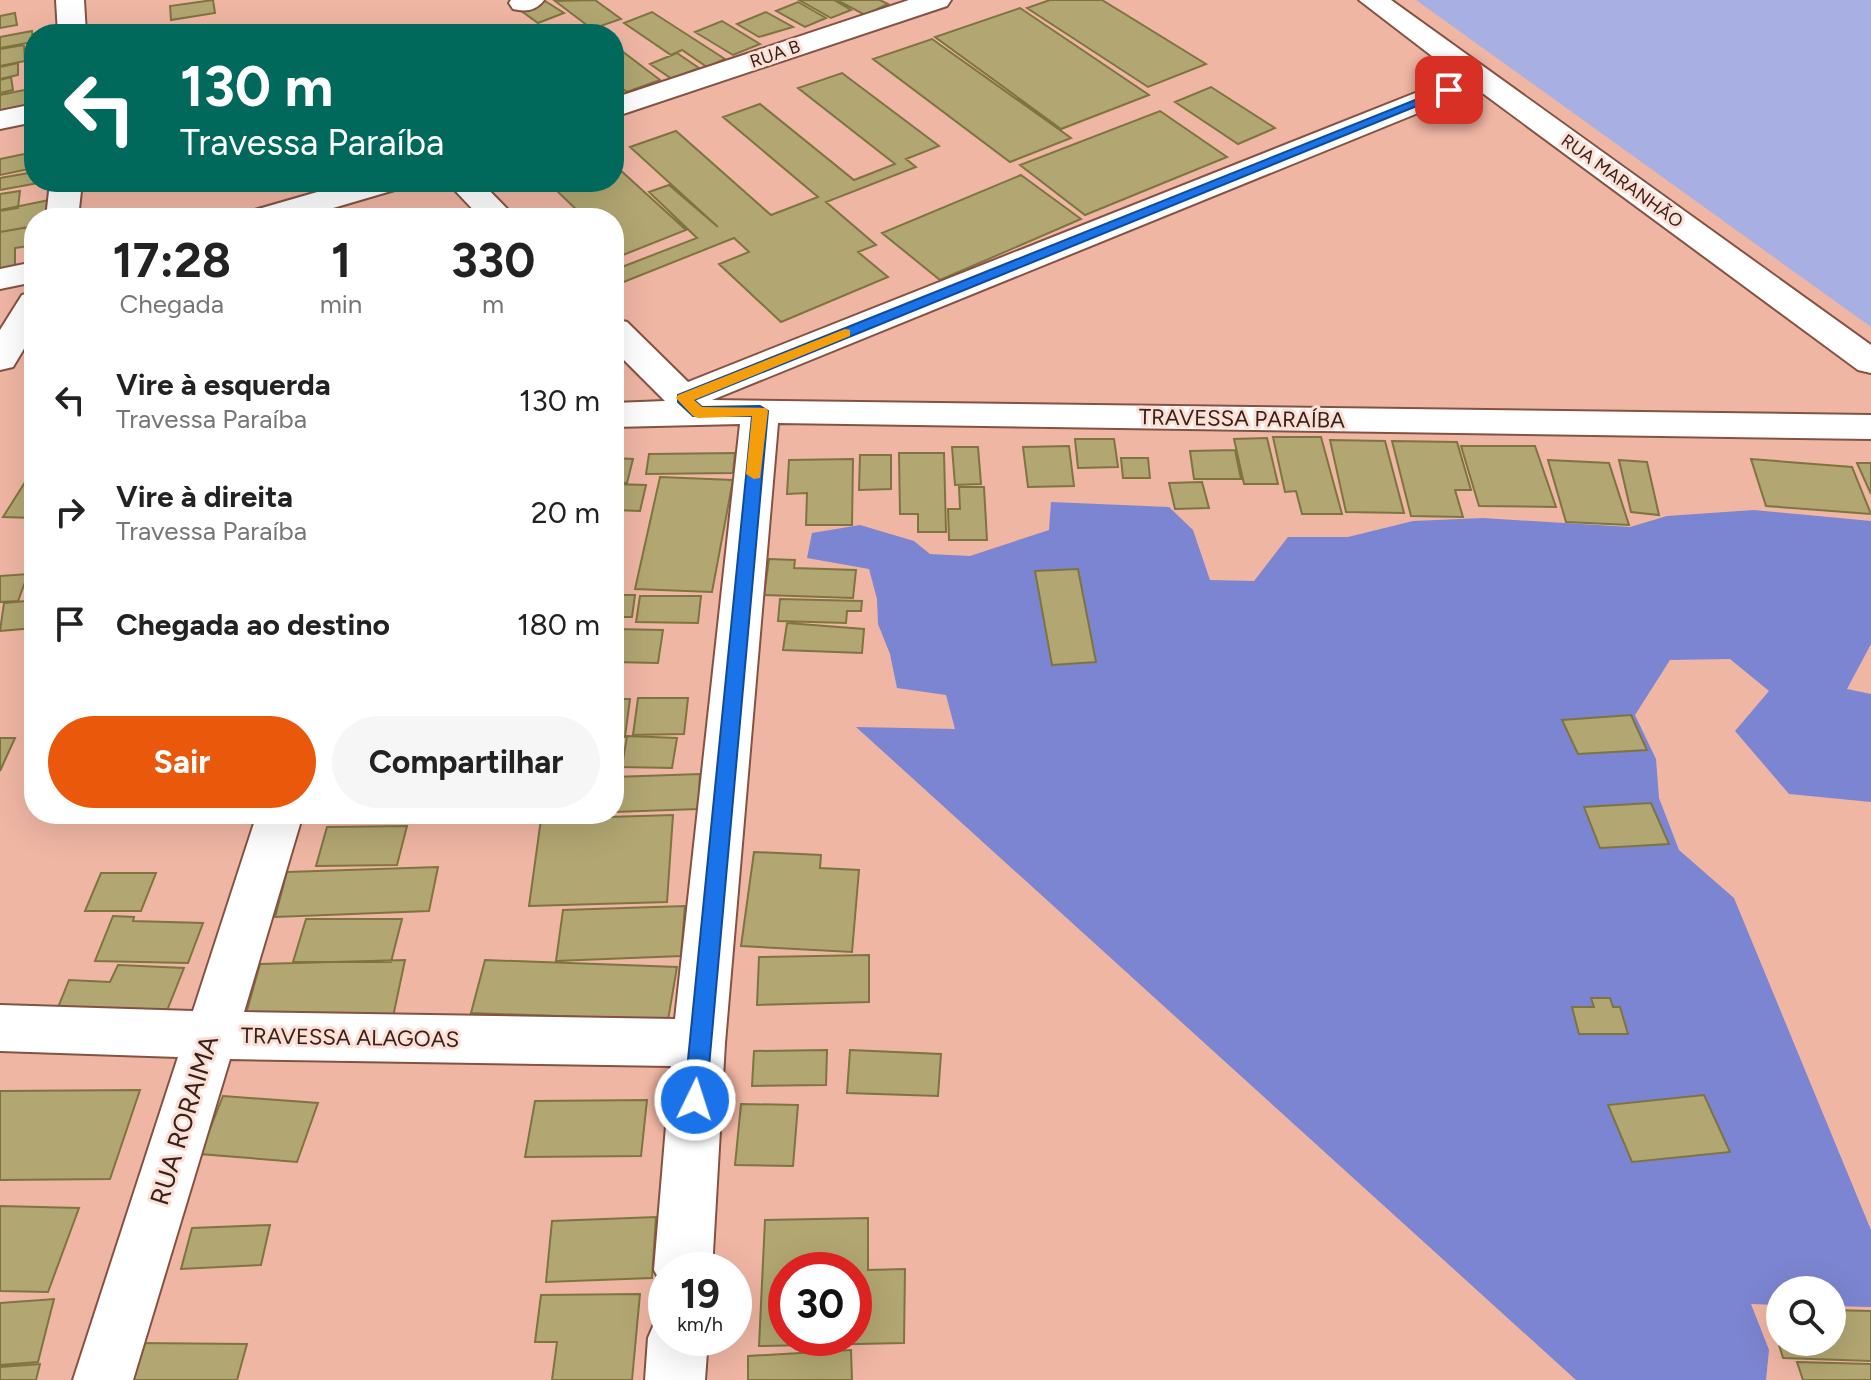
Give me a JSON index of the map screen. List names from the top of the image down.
{
  "streets": {
    "street": [
      "RUA B",
      "RUA MARANHÃO",
      "TRAVESSA PARAÍBA",
      "TRAVESSA ALAGOAS",
      "RUA RORAIMA"
    ]
  },
  "crossings": [
    ["RUA MARANHÃO", "TRAVESSA PARAÍBA"],
    ["TRAVESSA ALAGOAS", "RUA RORAIMA"]
  ],
  "page": {
    "turn": ["130 m", "Travessa Paraíba"],
    "eta": [
      "17:28",
      "Chegada",
      "1",
      "min",
      "330",
      "m"
    ],
    "list": [
      {
        "name": "Vire à esquerda",
        "note": "Travessa Paraíba",
        "value": "130 m"
      },
      {
        "name": "Vire à direita",
        "note": "Travessa Paraíba",
        "value": "20 m"
      },
      {
        "name": "Chegada ao destino",
        "value": "180 m"
      }
    ],
    "buttons": ["Sair", "Compartilhar"],
    "speed": "19 km/h",
    "limit": "30"
  }
}
